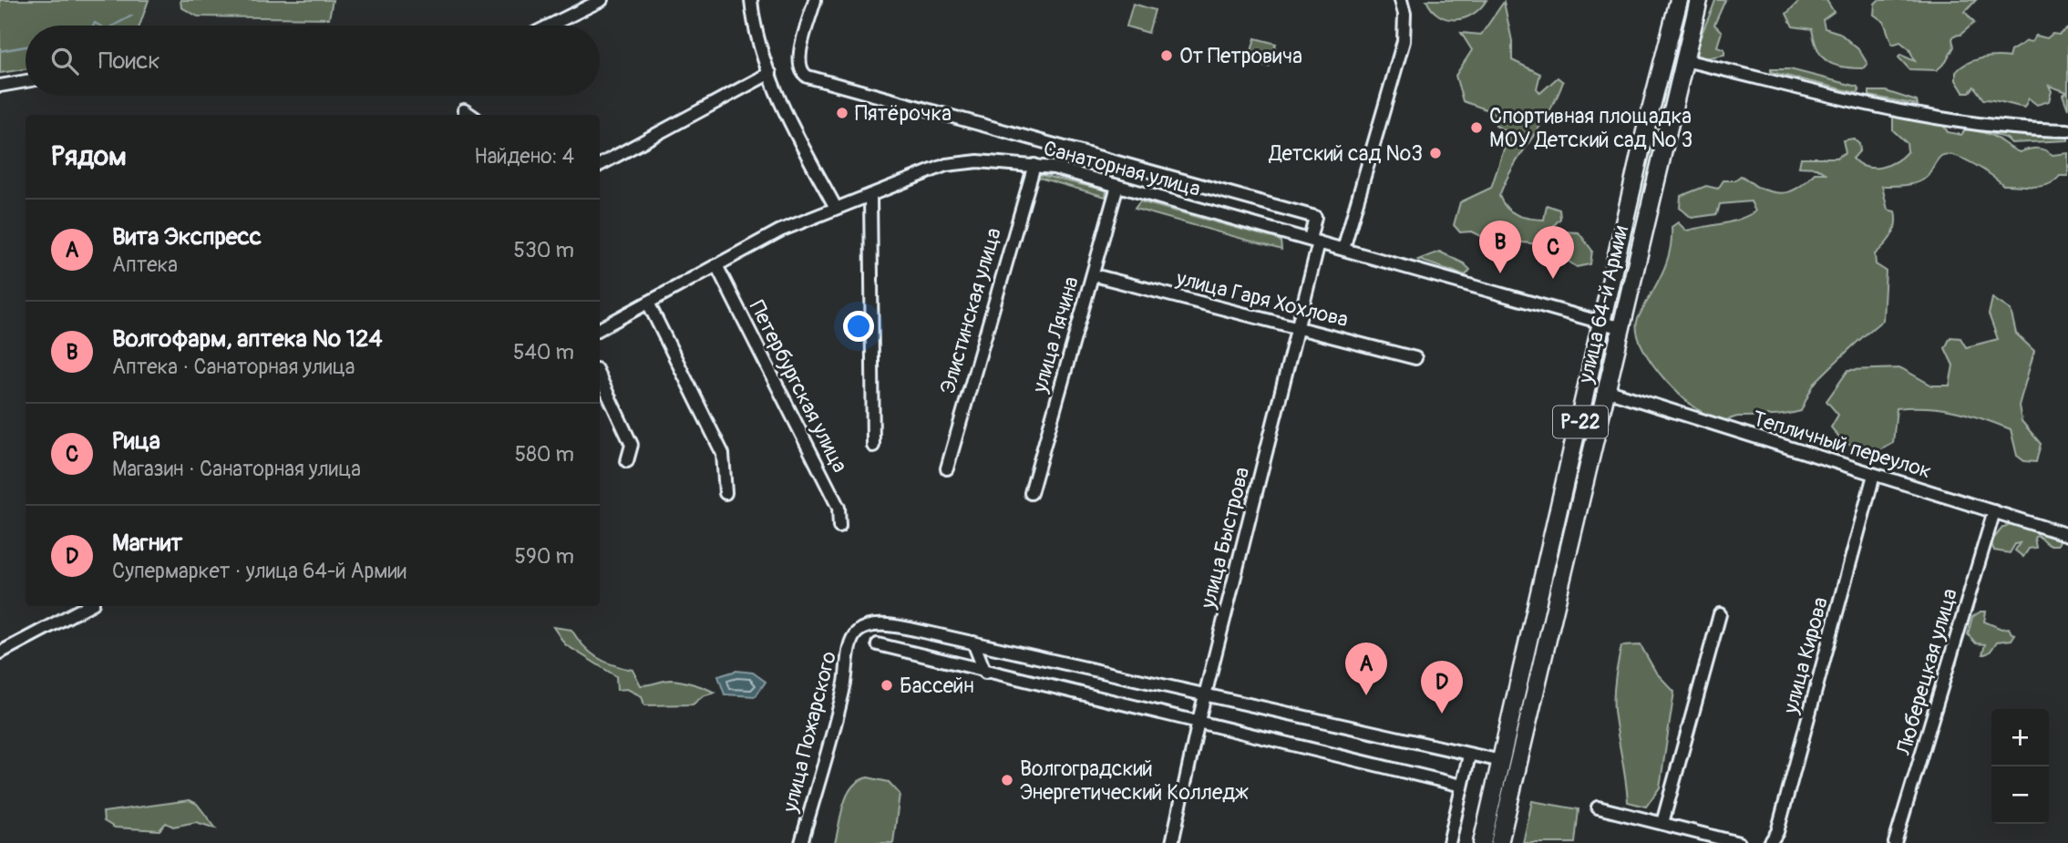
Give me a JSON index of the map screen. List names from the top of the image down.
{
  "streets": {
    "highway": ["улица 64-й Армии", "Р-22"],
    "street": [
      "Санаторная улица",
      "улица Гаря Хохлова",
      "Элистинская улица",
      "улица Лячина",
      "Петербургская улица",
      "Тепличный переулок",
      "улица Быстрова",
      "улица Кирова",
      "Люберецкая улица",
      "улица Пожарского"
    ]
  },
  "crossings": [
    ["Санаторная улица", "улица 64-й Армии"],
    ["Санаторная улица", "Элистинская улица"],
    ["Санаторная улица", "улица Лячина"],
    ["Санаторная улица", "Петербургская улица"],
    ["Санаторная улица", "улица Быстрова"],
    ["улица Гаря Хохлова", "улица Быстрова"],
    ["улица 64-й Армии", "Тепличный переулок"],
    ["Тепличный переулок", "улица Кирова"],
    ["Тепличный переулок", "Люберецкая улица"]
  ],
  "places": [
    "От Петровича",
    "Пятёрочка",
    "Спортивная площадка МОУ Детский сад № 3",
    "Детский сад №3",
    "Бассейн",
    "Волгоградский Энергетический Колледж"
  ],
  "page": {
    "search": "Поиск",
    "heading": ["Рядом", "Найдено: 4"],
    "list": [
      {
        "mark": "A",
        "name": "Вита Экспресс",
        "note": "Аптека",
        "value": "530 m"
      },
      {
        "mark": "B",
        "name": "Волгофарм, аптека № 124",
        "note": "Аптека · Санаторная улица",
        "value": "540 m"
      },
      {
        "mark": "C",
        "name": "Рица",
        "note": "Магазин · Санаторная улица",
        "value": "580 m"
      },
      {
        "mark": "D",
        "name": "Магнит",
        "note": "Супермаркет · улица 64-й Армии",
        "value": "590 m"
      }
    ],
    "pins": [
      "B",
      "C",
      "A",
      "D"
    ],
    "map_buttons": ["+", "−"]
  }
}
